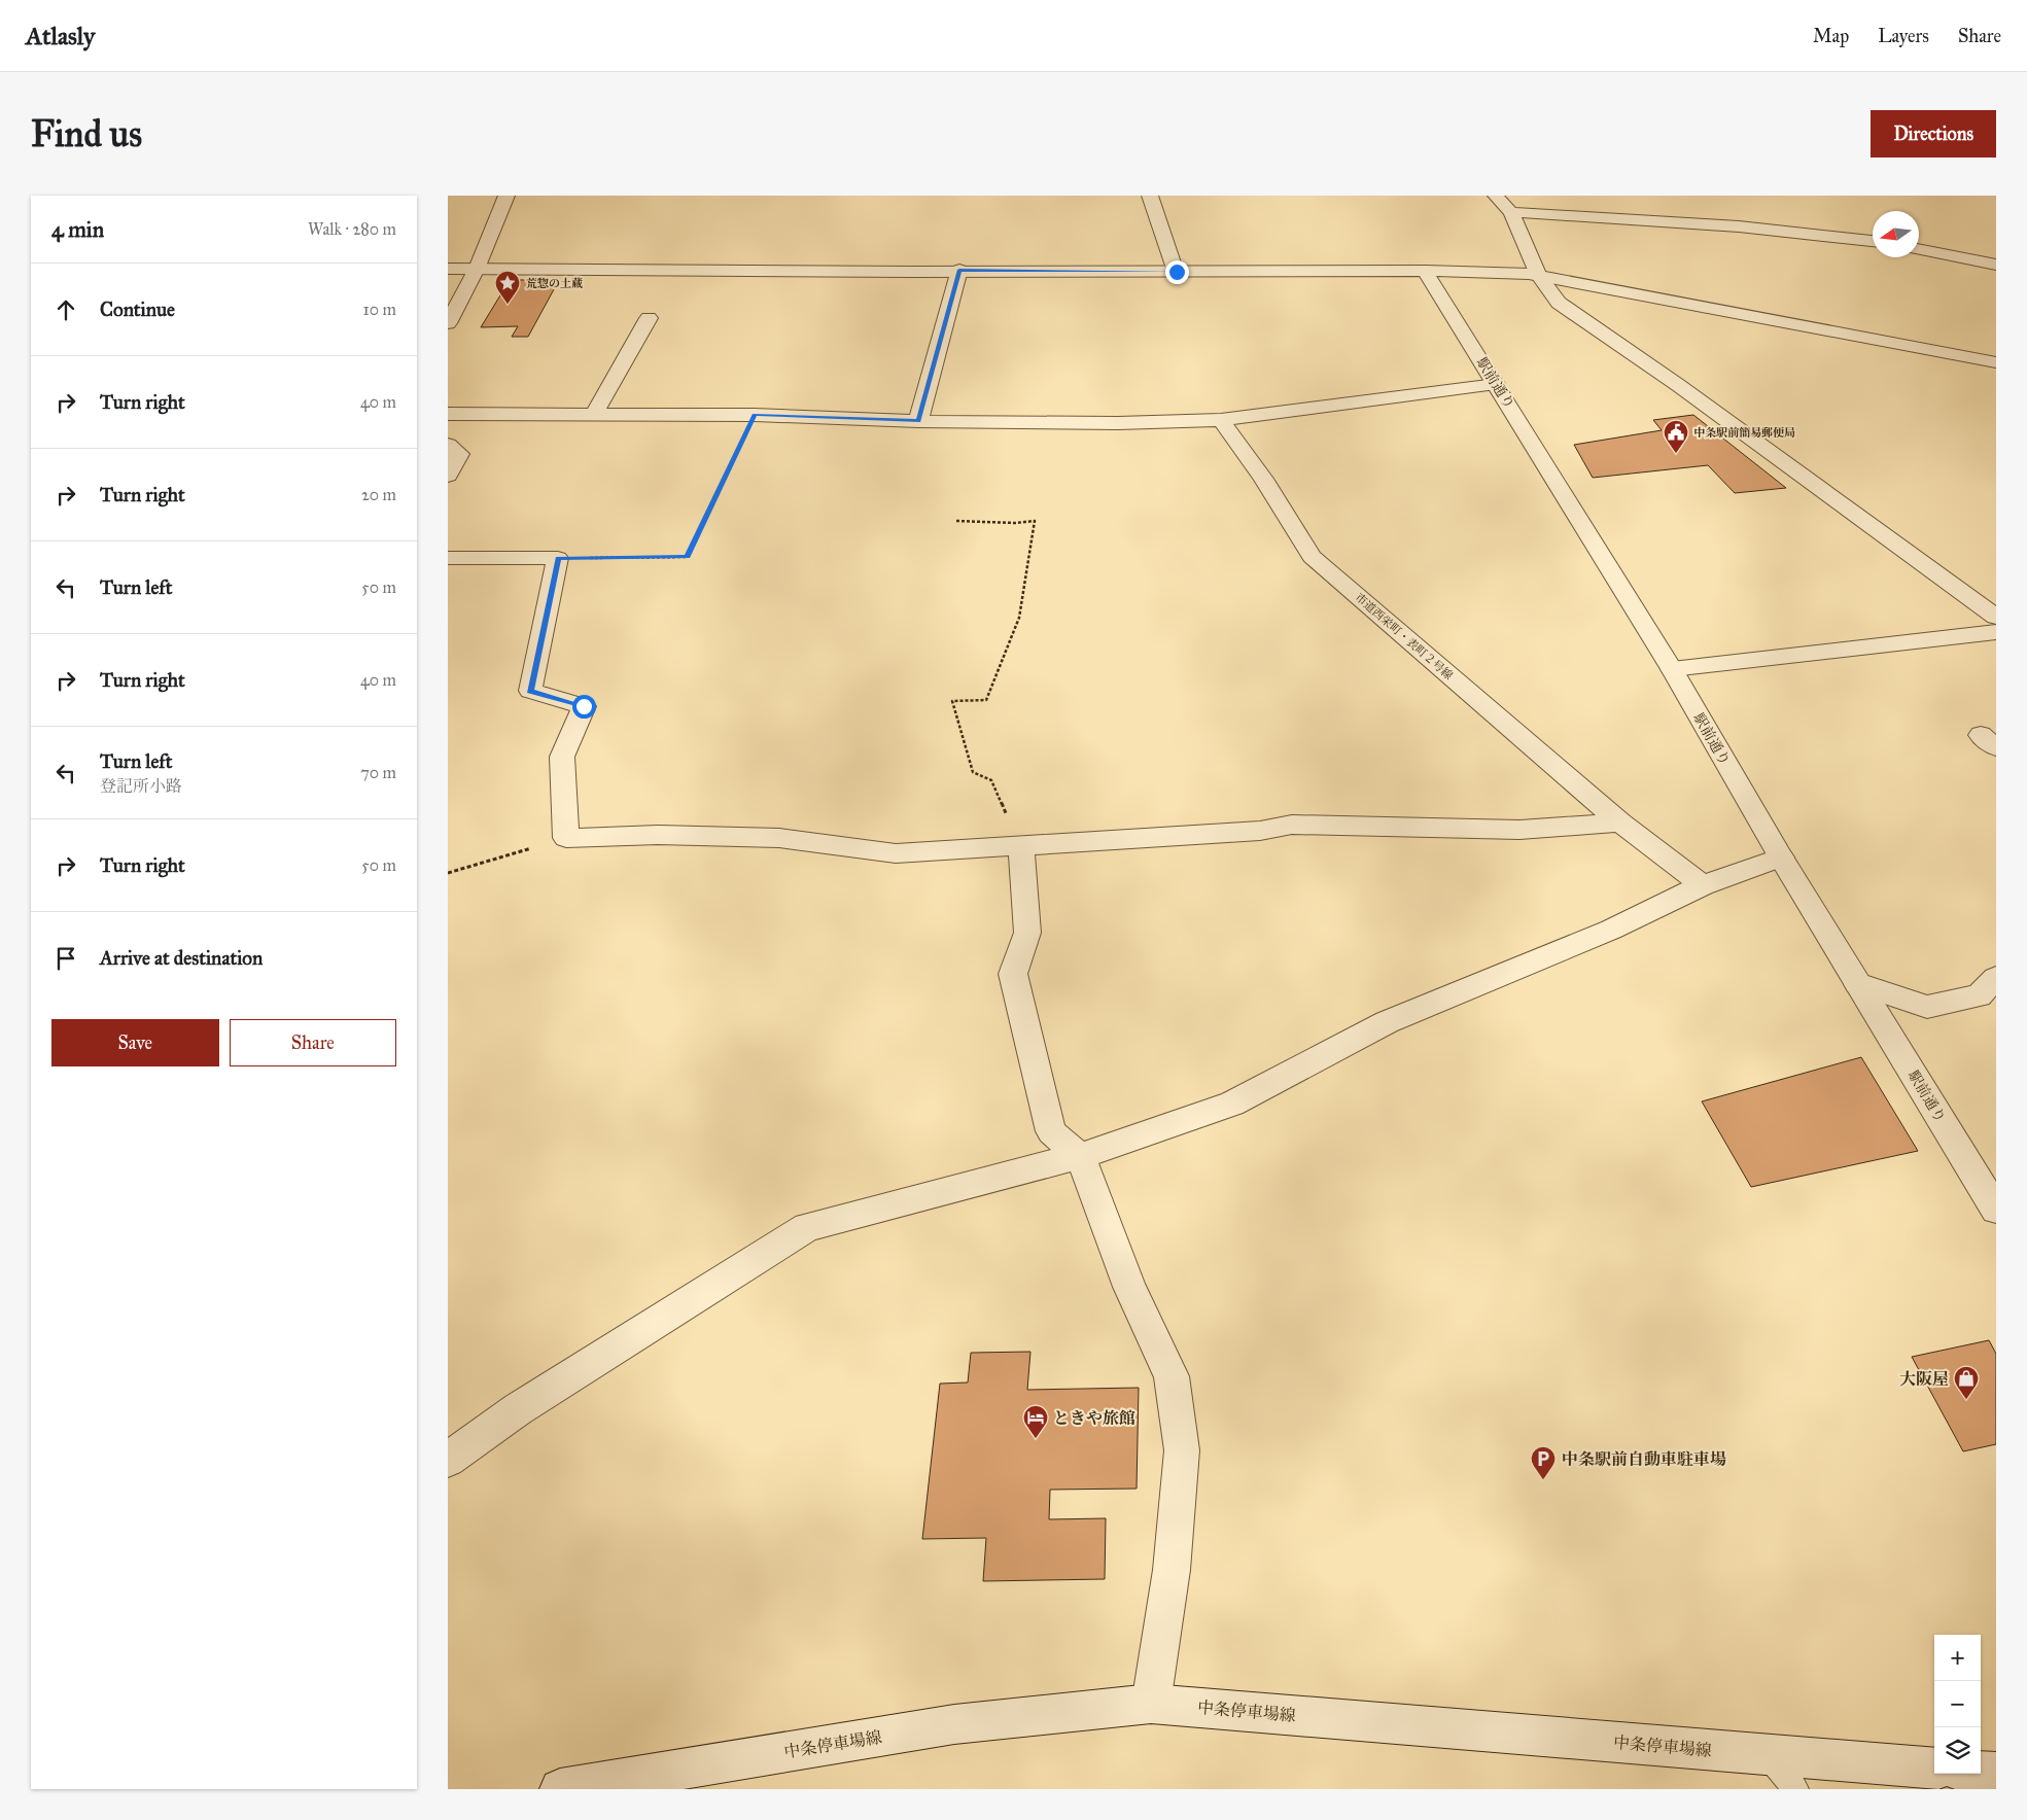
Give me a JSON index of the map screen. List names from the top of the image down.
{
  "streets": {
    "street": ["駅前通り", "市道西栄町・表町２号線", "中条停車場線"]
  },
  "places": {
    "place": ["荒惣の土蔵"],
    "public building": ["中条駅前簡易郵便局"],
    "shop": ["大阪屋"],
    "hotel": ["ときや旅館"],
    "parking": ["中条駅前自動車駐車場"]
  },
  "north": "left",
  "page": {
    "header": "Atlasly",
    "nav": ["Map", "Layers", "Share"],
    "buttons": [
      "Directions",
      ["Save", "Share"]
    ],
    "title": "Find us",
    "heading": ["4 min", "Walk · 280 m"],
    "list": [
      ["Continue", "10 m"],
      ["Turn right", "40 m"],
      ["Turn right", "20 m"],
      ["Turn left", "50 m"],
      ["Turn right", "40 m"],
      ["Turn left", "登記所小路", "70 m"],
      ["Turn right", "50 m"],
      "Arrive at destination"
    ],
    "map_buttons": ["+", "−"]
  }
}
